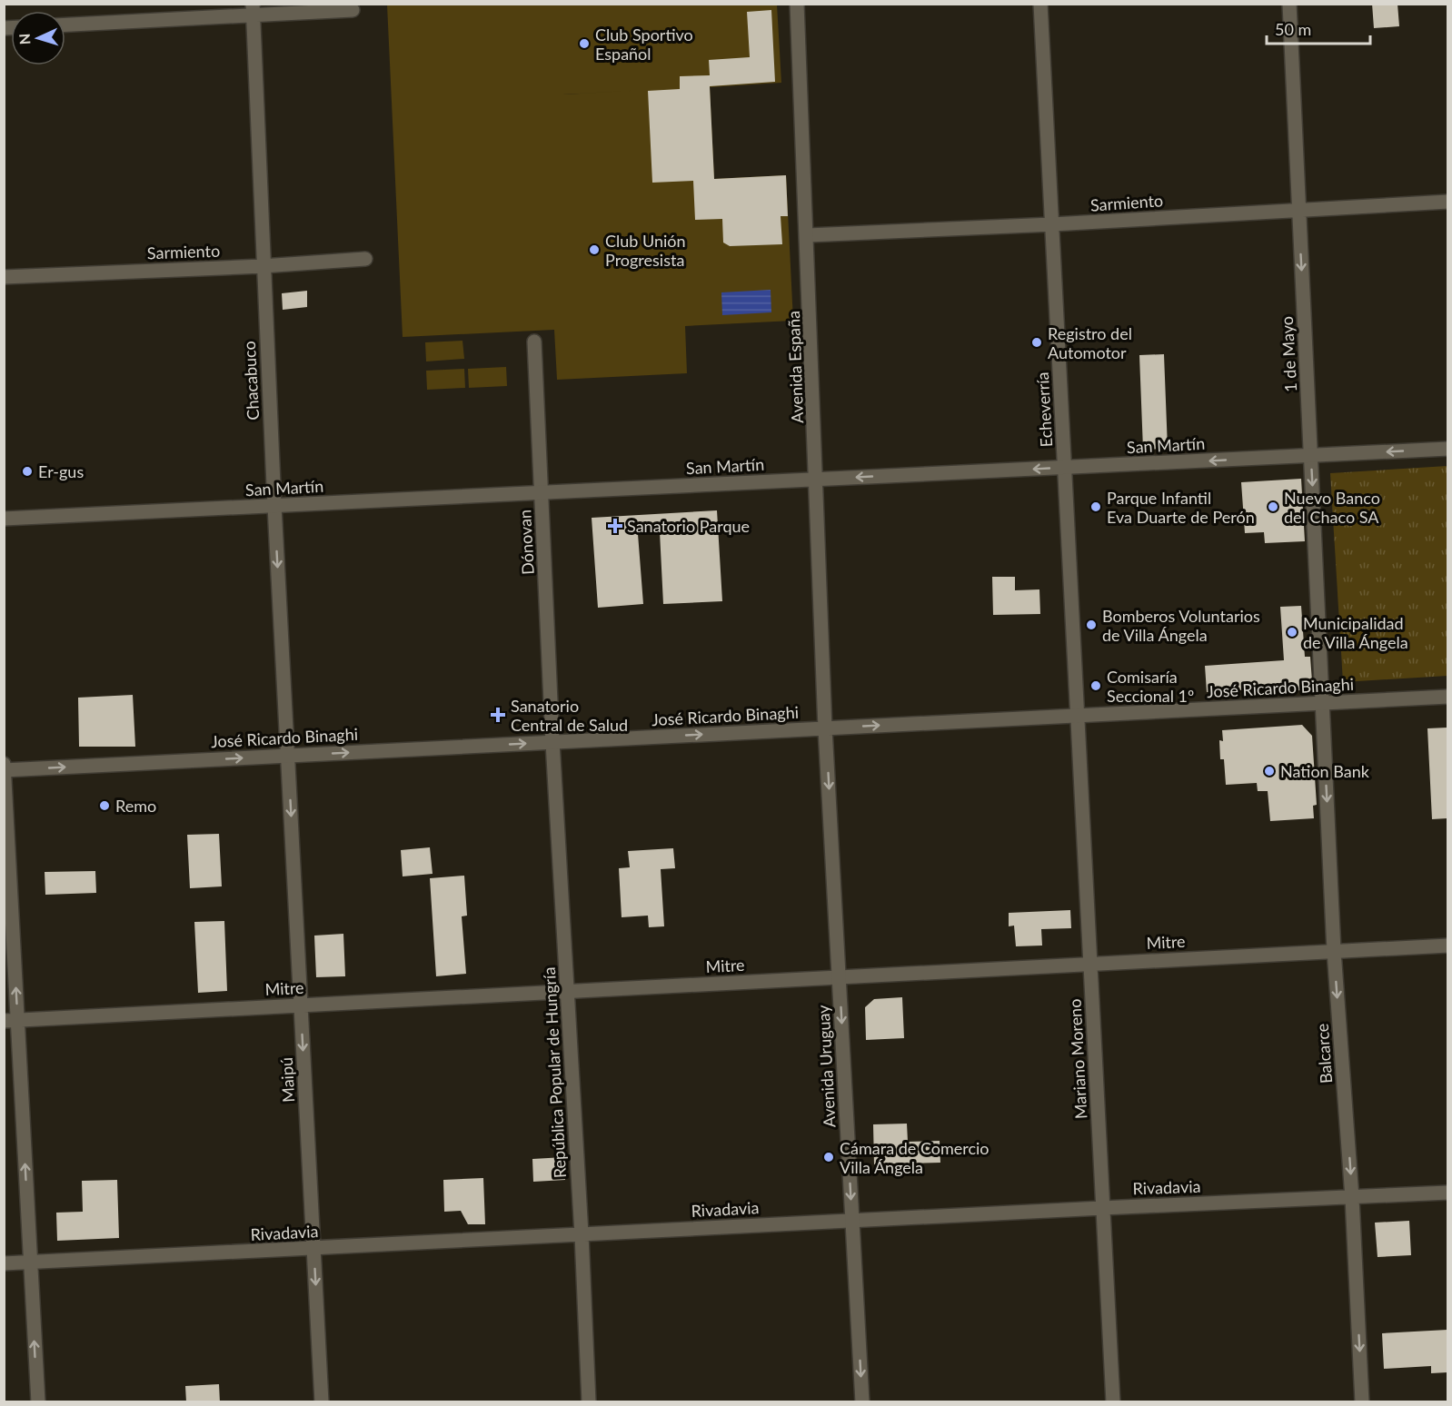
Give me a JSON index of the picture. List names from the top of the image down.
{
  "streets": {
    "street": [
      "Sarmiento",
      "1 de Mayo",
      "Avenida España",
      "Chacabuco",
      "Echeverría",
      "San Martín",
      "Dónovan",
      "José Ricardo Binaghi",
      "Mitre",
      "Balcarce",
      "Mariano Moreno",
      "Avenida Uruguay",
      "República Popular de Hungría",
      "Maipú",
      "Rivadavia"
    ]
  },
  "crossings": [
    ["Sarmiento", "1 de Mayo"],
    ["Sarmiento", "Avenida España"],
    ["Sarmiento", "Chacabuco"],
    ["Sarmiento", "Echeverría"],
    ["1 de Mayo", "San Martín"],
    ["1 de Mayo", "José Ricardo Binaghi"],
    ["1 de Mayo", "Balcarce"],
    ["Avenida España", "San Martín"],
    ["Avenida España", "José Ricardo Binaghi"],
    ["Avenida España", "Avenida Uruguay"],
    ["Chacabuco", "San Martín"],
    ["Chacabuco", "José Ricardo Binaghi"],
    ["Chacabuco", "Maipú"],
    ["Echeverría", "San Martín"],
    ["Echeverría", "José Ricardo Binaghi"],
    ["Echeverría", "Mariano Moreno"],
    ["San Martín", "Dónovan"],
    ["Dónovan", "José Ricardo Binaghi"],
    ["Dónovan", "República Popular de Hungría"],
    ["José Ricardo Binaghi", "Balcarce"],
    ["José Ricardo Binaghi", "Mariano Moreno"],
    ["José Ricardo Binaghi", "Avenida Uruguay"],
    ["José Ricardo Binaghi", "República Popular de Hungría"],
    ["José Ricardo Binaghi", "Maipú"],
    ["Mitre", "Balcarce"],
    ["Mitre", "Mariano Moreno"],
    ["Mitre", "Avenida Uruguay"],
    ["Mitre", "República Popular de Hungría"],
    ["Mitre", "Maipú"],
    ["Balcarce", "Rivadavia"],
    ["Mariano Moreno", "Rivadavia"],
    ["Avenida Uruguay", "Rivadavia"],
    ["República Popular de Hungría", "Rivadavia"],
    ["Maipú", "Rivadavia"]
  ],
  "one_way": [
    "1 de Mayo",
    "San Martín",
    "José Ricardo Binaghi",
    "Balcarce",
    "Avenida Uruguay",
    "Maipú"
  ],
  "places": {
    "other": [
      "Club Sportivo Español",
      "Club Unión Progresista",
      "Registro del Automotor",
      "Er-gus",
      "Parque Infantil Eva Duarte de Perón",
      "Nuevo Banco del Chaco SA",
      "Bomberos Voluntarios de Villa Ángela",
      "Municipalidad de Villa Ángela",
      "Comisaría Seccional 1º",
      "Nation Bank",
      "Remo",
      "Cámara de Comercio Villa Ángela"
    ],
    "health": ["Sanatorio Parque", "Sanatorio Central de Salud"]
  },
  "scale_bar": "50 m",
  "north": "left"
}
